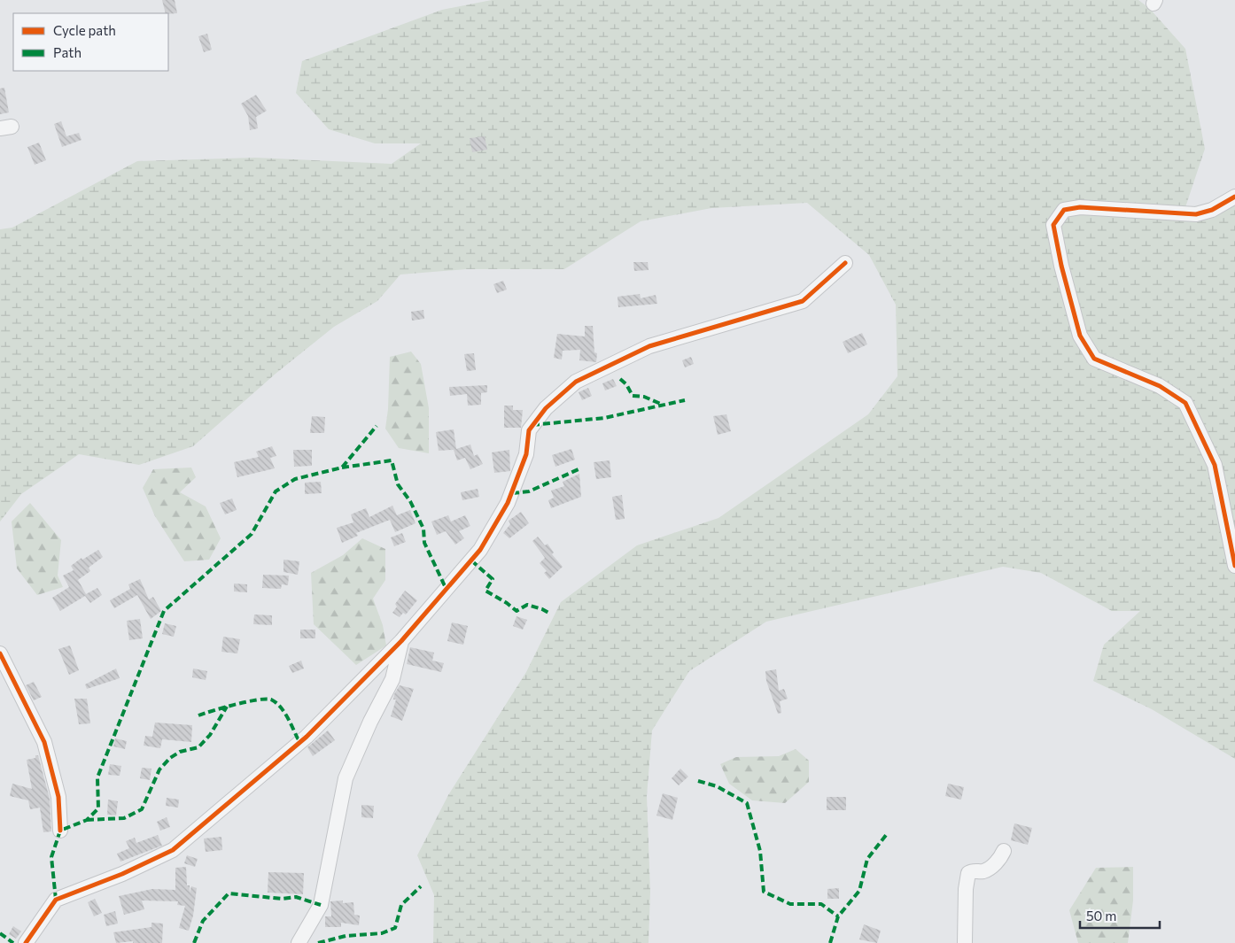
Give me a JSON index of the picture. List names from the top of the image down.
{
  "legend": ["Cycle path", "Path"],
  "scale_bar": "50 m"
}
